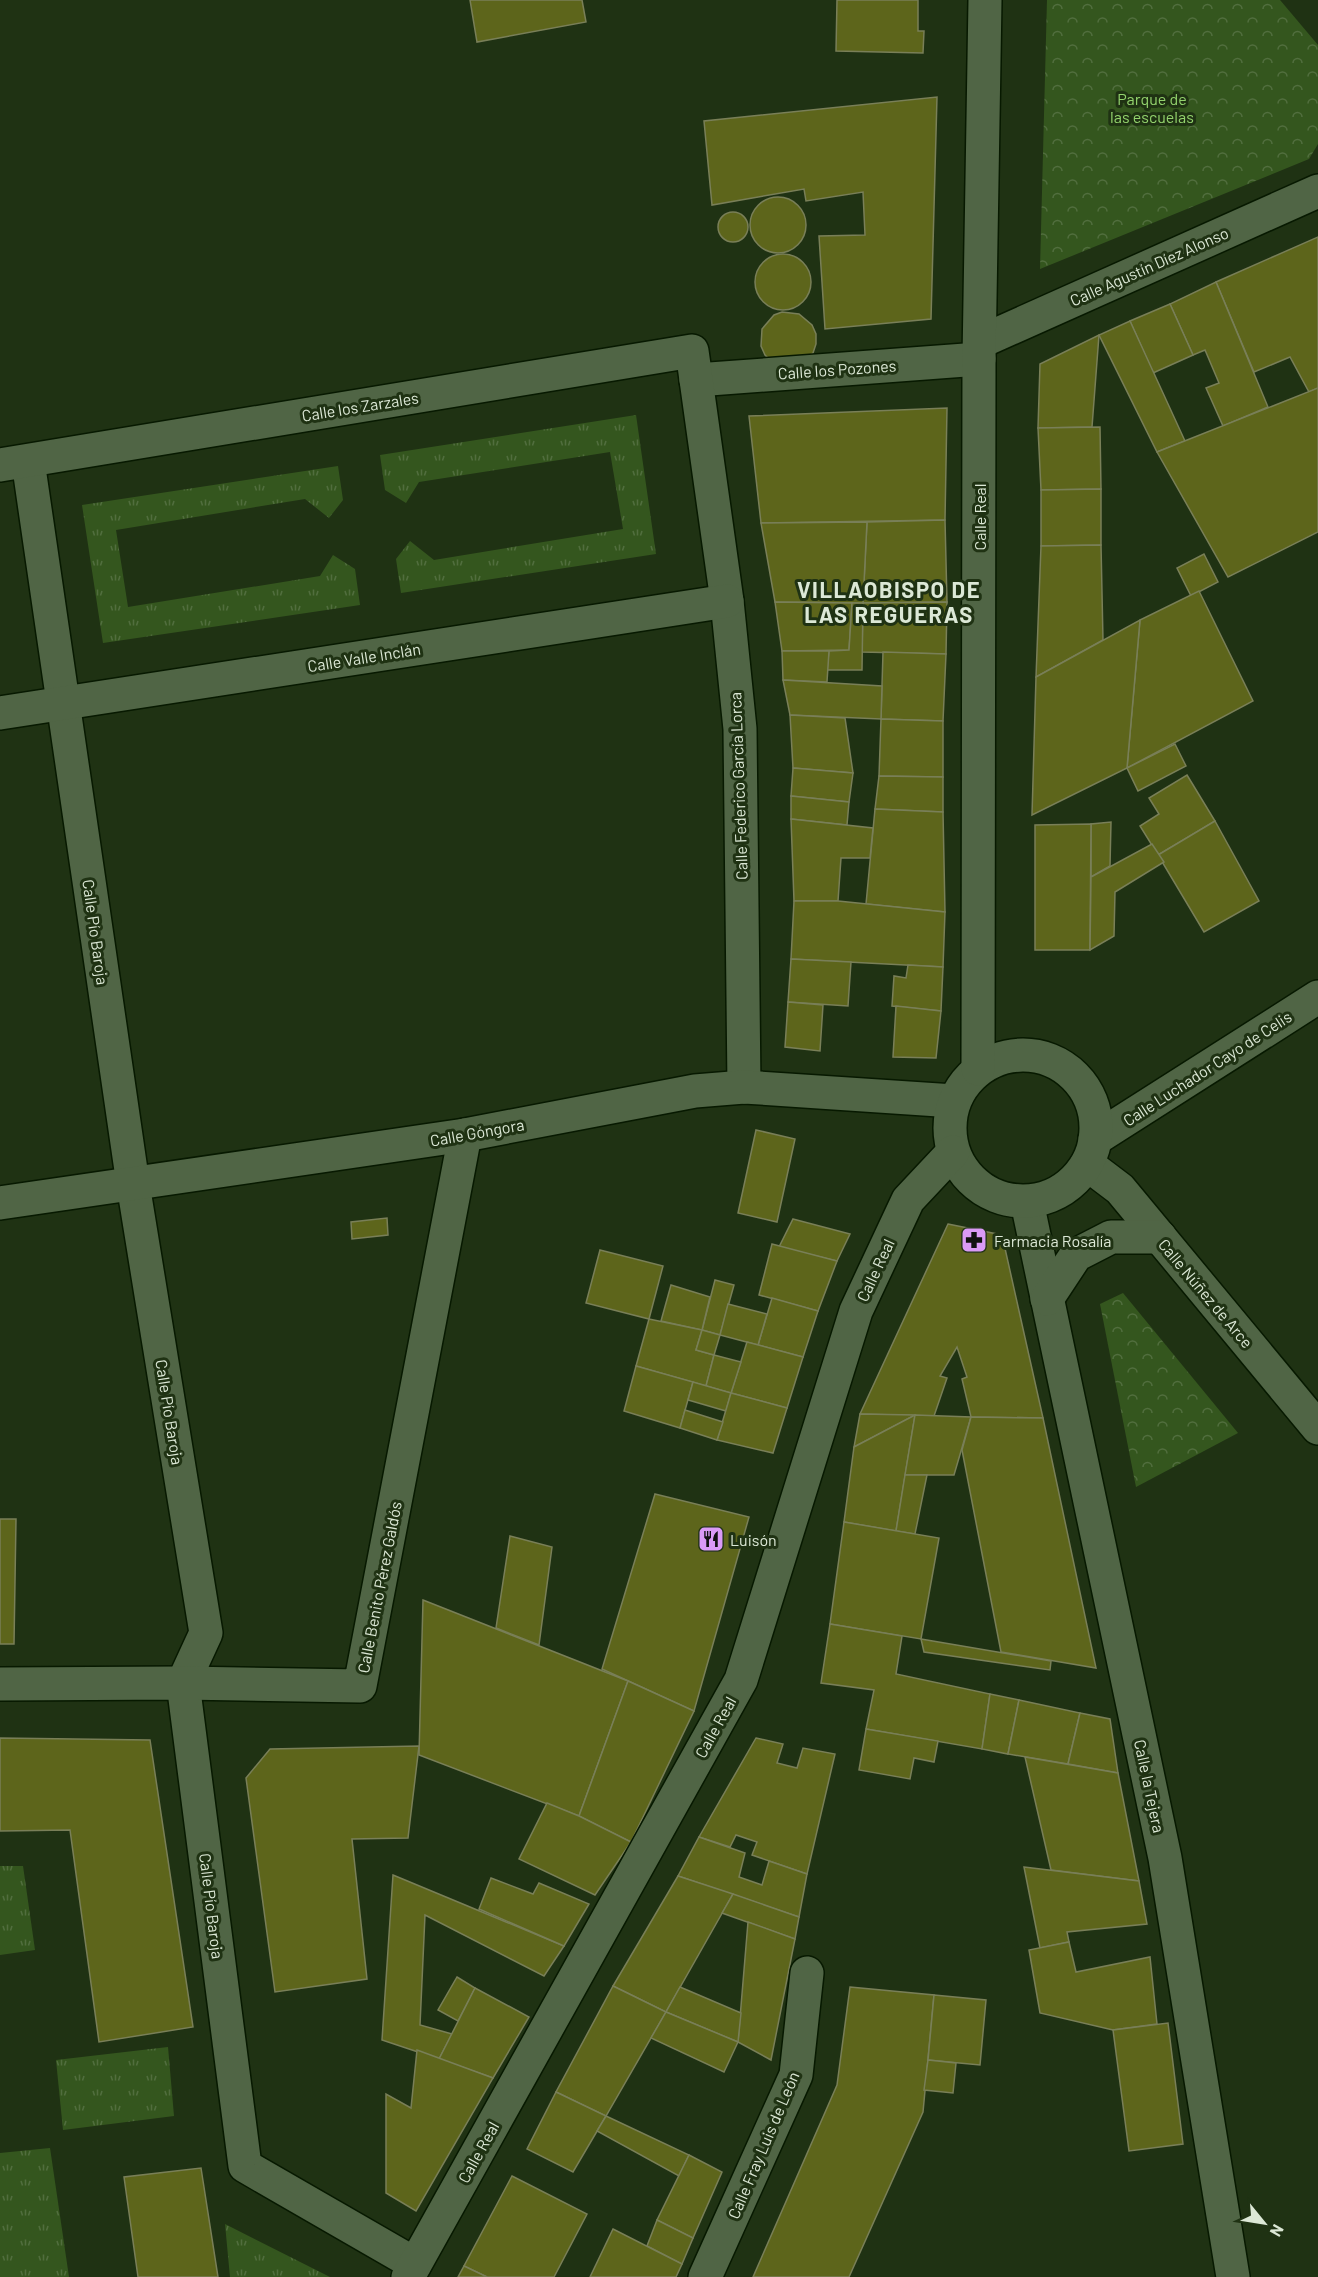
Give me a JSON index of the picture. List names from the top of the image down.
{
  "streets": {
    "street": [
      "Calle Agustín Díez Alonso",
      "Calle los Pozones",
      "Calle los Zarzales",
      "Calle Real",
      "Calle Valle Inclán",
      "Calle Federico García Lorca",
      "Calle Pío Baroja",
      "Calle Luchador Cayo de Celis",
      "Calle Góngora",
      "Calle Núñez de Arce",
      "Calle Benito Pérez Galdós",
      "Calle la Tejera",
      "Calle Fray Luis de León"
    ]
  },
  "crossings": [
    ["Calle Agustín Díez Alonso", "Calle los Pozones"],
    ["Calle Agustín Díez Alonso", "Calle Real"],
    ["Calle los Pozones", "Calle los Zarzales"],
    ["Calle los Pozones", "Calle Real"],
    ["Calle los Pozones", "Calle Federico García Lorca"],
    ["Calle los Zarzales", "Calle Federico García Lorca"],
    ["Calle los Zarzales", "Calle Pío Baroja"],
    ["Calle Real", "Calle Pío Baroja"],
    ["Calle Real", "Calle Luchador Cayo de Celis"],
    ["Calle Real", "Calle Góngora"],
    ["Calle Real", "Calle Núñez de Arce"],
    ["Calle Real", "Calle la Tejera"],
    ["Calle Valle Inclán", "Calle Federico García Lorca"],
    ["Calle Valle Inclán", "Calle Pío Baroja"],
    ["Calle Federico García Lorca", "Calle Góngora"],
    ["Calle Pío Baroja", "Calle Góngora"],
    ["Calle Pío Baroja", "Calle Benito Pérez Galdós"],
    ["Calle Luchador Cayo de Celis", "Calle Góngora"],
    ["Calle Luchador Cayo de Celis", "Calle Núñez de Arce"],
    ["Calle Luchador Cayo de Celis", "Calle la Tejera"],
    ["Calle Góngora", "Calle Núñez de Arce"],
    ["Calle Góngora", "Calle Benito Pérez Galdós"],
    ["Calle Góngora", "Calle la Tejera"],
    ["Calle Núñez de Arce", "Calle la Tejera"]
  ],
  "districts": ["VILLAOBISPO DE LAS REGUERAS"],
  "parks": ["Parque de las escuelas"],
  "places": {
    "pharmacy": ["Farmacia Rosalía"],
    "restaurant": ["Luisón"]
  },
  "north": "bottom right"
}
